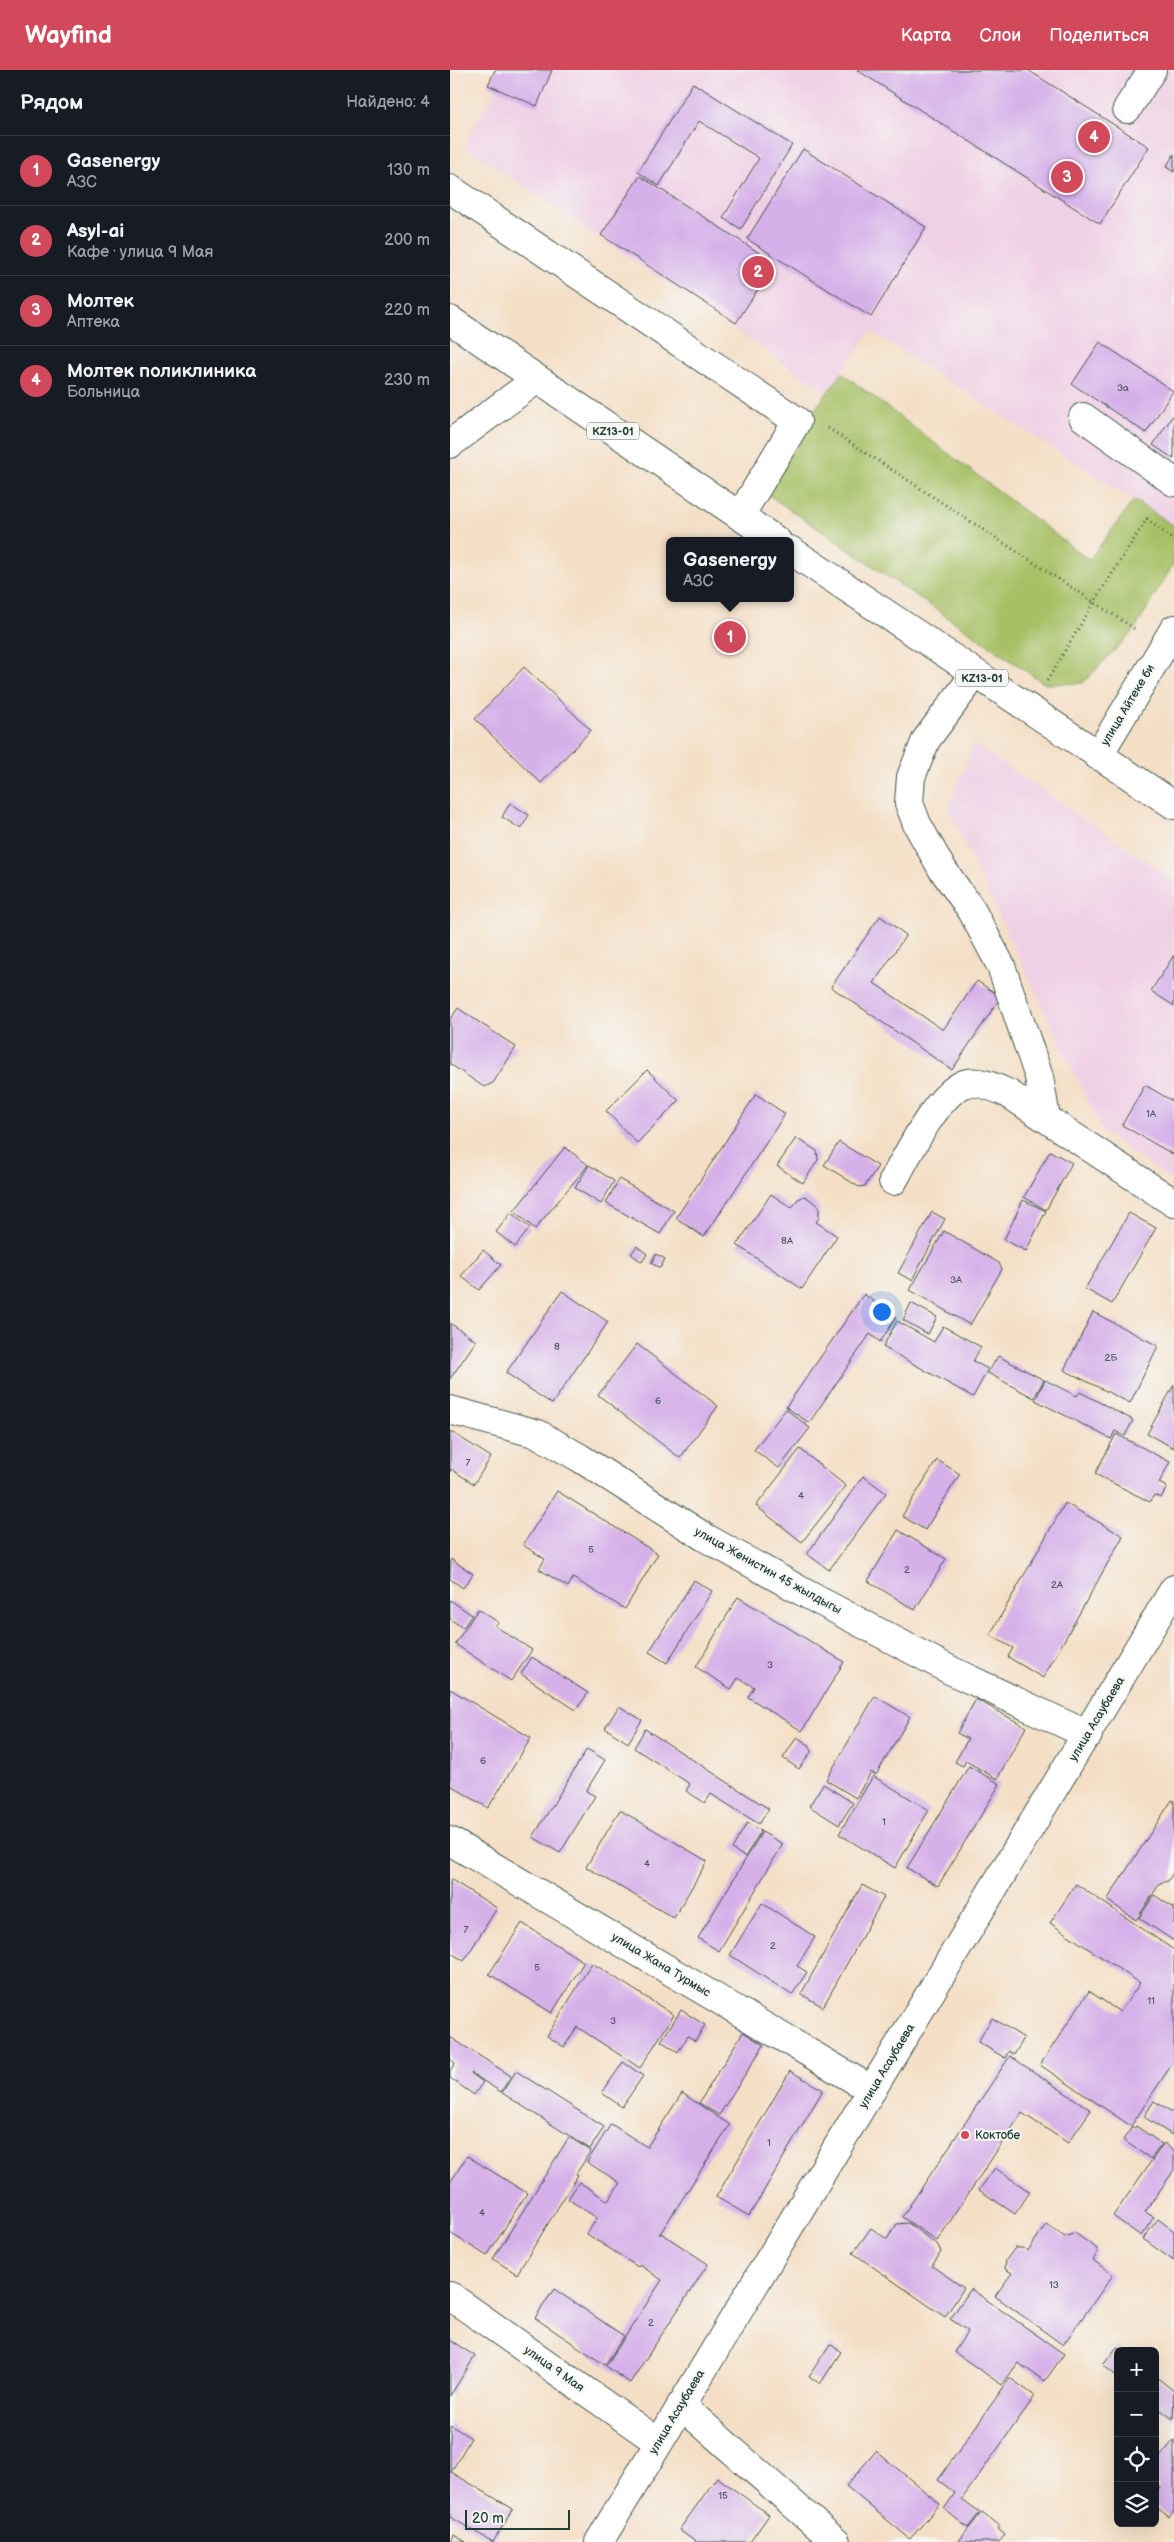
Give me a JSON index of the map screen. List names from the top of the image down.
{
  "streets": {
    "main road": [
      "KZ13-01",
      "улица Айтеке би",
      "улица Женистин 45 жылдыгы",
      "улица Асаубаева",
      "улица Жана Турмыс",
      "улица 9 Мая"
    ]
  },
  "crossings": [
    ["KZ13-01", "улица Айтеке би"],
    ["улица Женистин 45 жылдыгы", "улица Асаубаева"],
    ["улица Асаубаева", "улица Жана Турмыс"],
    ["улица Асаубаева", "улица 9 Мая"]
  ],
  "places": ["Коктобе"],
  "house_numbers": [
    "3а",
    "1А",
    "8А",
    "3А",
    "8",
    "2Б",
    "6",
    "7",
    "4",
    "5",
    "2",
    "2А",
    "3",
    "6",
    "1",
    "4",
    "7",
    "2",
    "5",
    "11",
    "3",
    "1",
    "4",
    "13",
    "2",
    "15"
  ],
  "scale_bar": "20 m",
  "page": {
    "header": "Wayfind",
    "nav": ["Карта", "Слои", "Поделиться"],
    "heading": ["Рядом", "Найдено: 4"],
    "pins": [
      "4",
      "3",
      "2",
      "1"
    ],
    "list": [
      {
        "mark": "1",
        "name": "Gasenergy",
        "note": "АЗС",
        "value": "130 m"
      },
      {
        "mark": "2",
        "name": "Asyl-ai",
        "note": "Кафе · улица 9 Мая",
        "value": "200 m"
      },
      {
        "mark": "3",
        "name": "Молтек",
        "note": "Аптека",
        "value": "220 m"
      },
      {
        "mark": "4",
        "name": "Молтек поликлиника",
        "note": "Больница",
        "value": "230 m"
      }
    ],
    "popup": ["Gasenergy", "АЗС"],
    "map_buttons": ["+", "−"],
    "scale": "20 m"
  }
}
